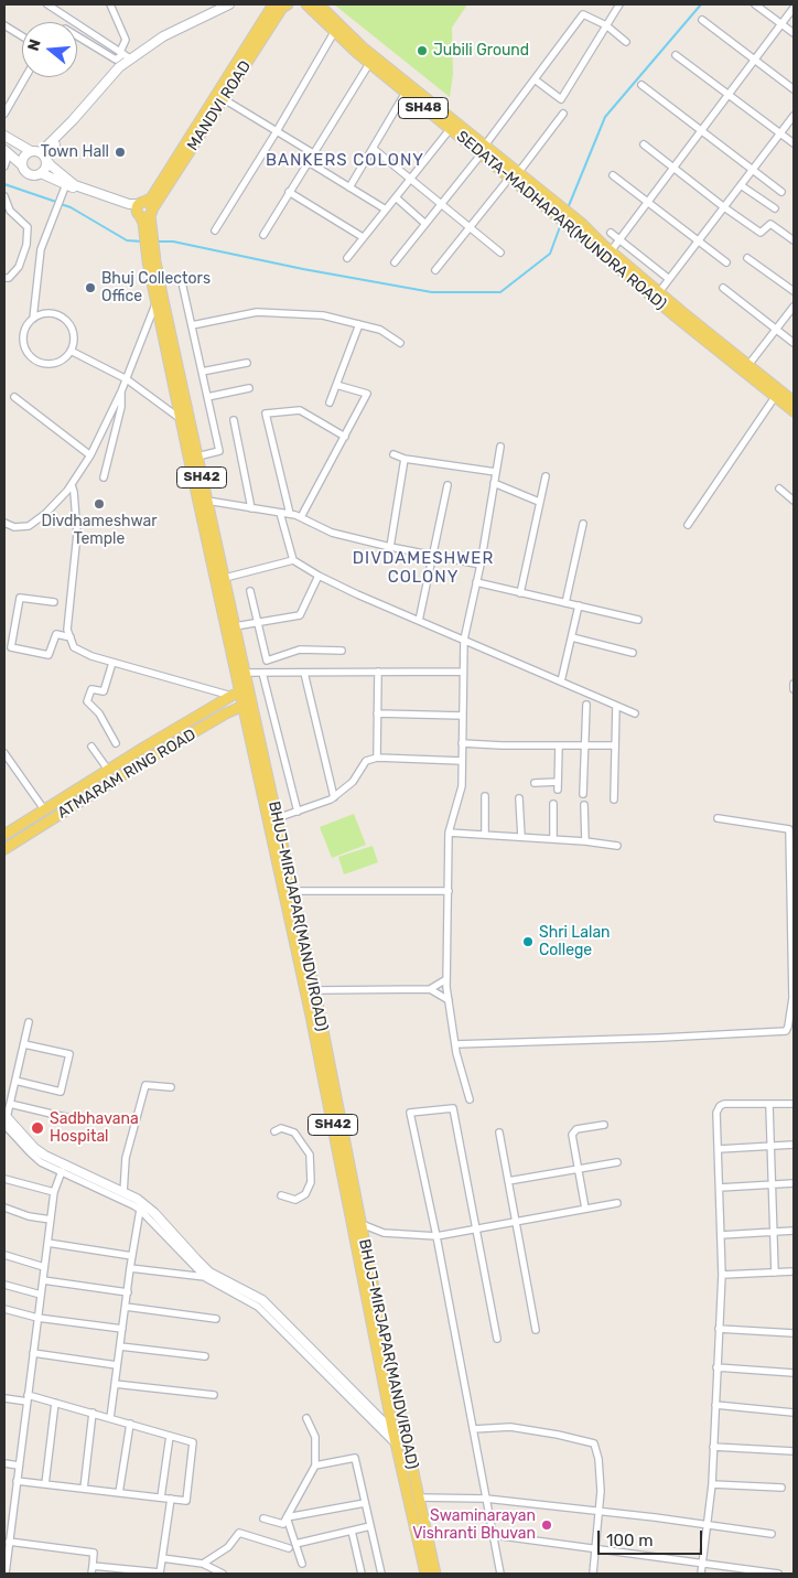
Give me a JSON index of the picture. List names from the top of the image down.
{
  "streets": {
    "main road": [
      "MANDVI ROAD",
      "SH48",
      "SEDATA-MADHAPAR(MUNDRA ROAD)",
      "SH42",
      "ATMARAM RING ROAD",
      "BHUJ-MIRJAPAR(MANDVIROAD)"
    ]
  },
  "crossings": [
    ["MANDVI ROAD", "SH42"],
    ["SH42", "BHUJ-MIRJAPAR(MANDVIROAD)"],
    ["ATMARAM RING ROAD", "BHUJ-MIRJAPAR(MANDVIROAD)"]
  ],
  "districts": ["BANKERS COLONY", "DIVDAMESHWER COLONY"],
  "places": [
    "Jubili Ground",
    "Town Hall",
    "Bhuj Collectors Office",
    "Divdhameshwar Temple",
    "Shri Lalan College",
    "Sadbhavana Hospital",
    "Swaminarayan Vishranti Bhuvan"
  ],
  "scale_bar": "100 m",
  "north": "left"
}
